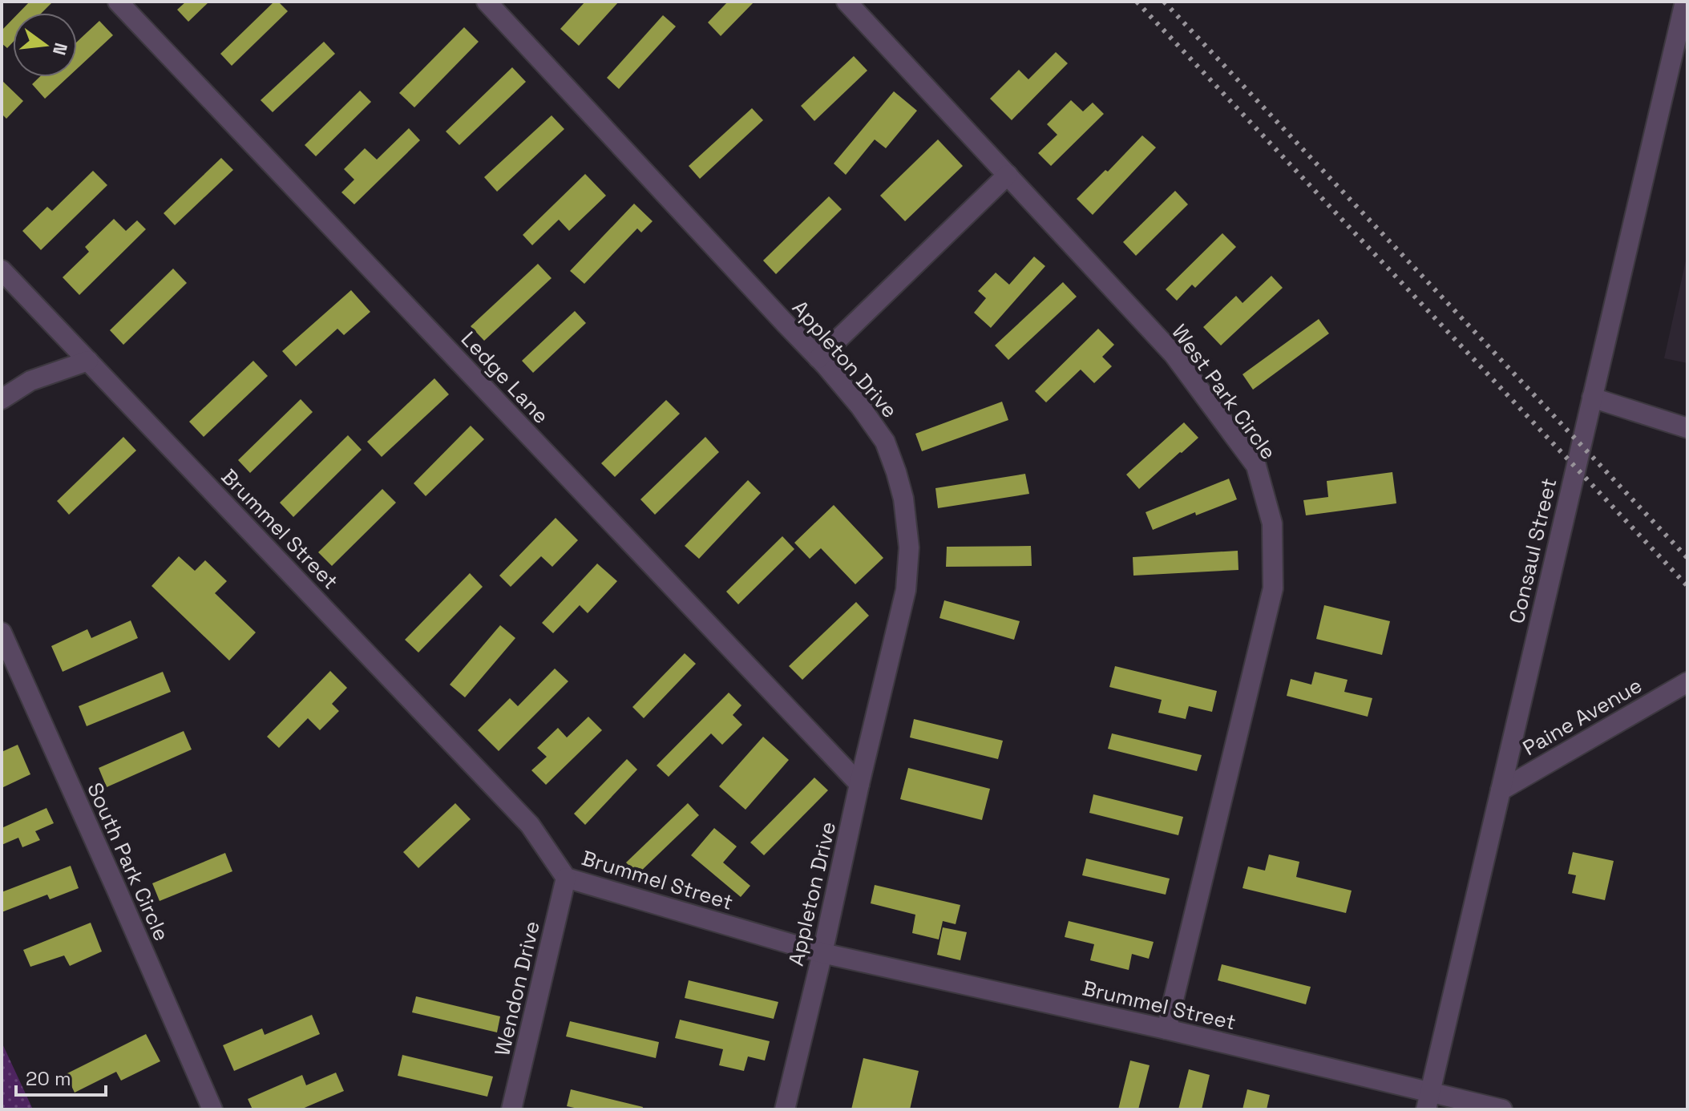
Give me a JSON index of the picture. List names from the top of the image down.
{
  "streets": {
    "street": [
      "Appleton Drive",
      "Ledge Lane",
      "West Park Circle",
      "Brummel Street",
      "Consaul Street",
      "Paine Avenue",
      "South Park Circle",
      "Wendon Drive"
    ]
  },
  "crossings": [
    ["Appleton Drive", "Ledge Lane"],
    ["Appleton Drive", "Brummel Street"],
    ["West Park Circle", "Brummel Street"],
    ["Brummel Street", "Consaul Street"],
    ["Brummel Street", "Wendon Drive"],
    ["Consaul Street", "Paine Avenue"]
  ],
  "scale_bar": "20 m",
  "north": "right"
}
